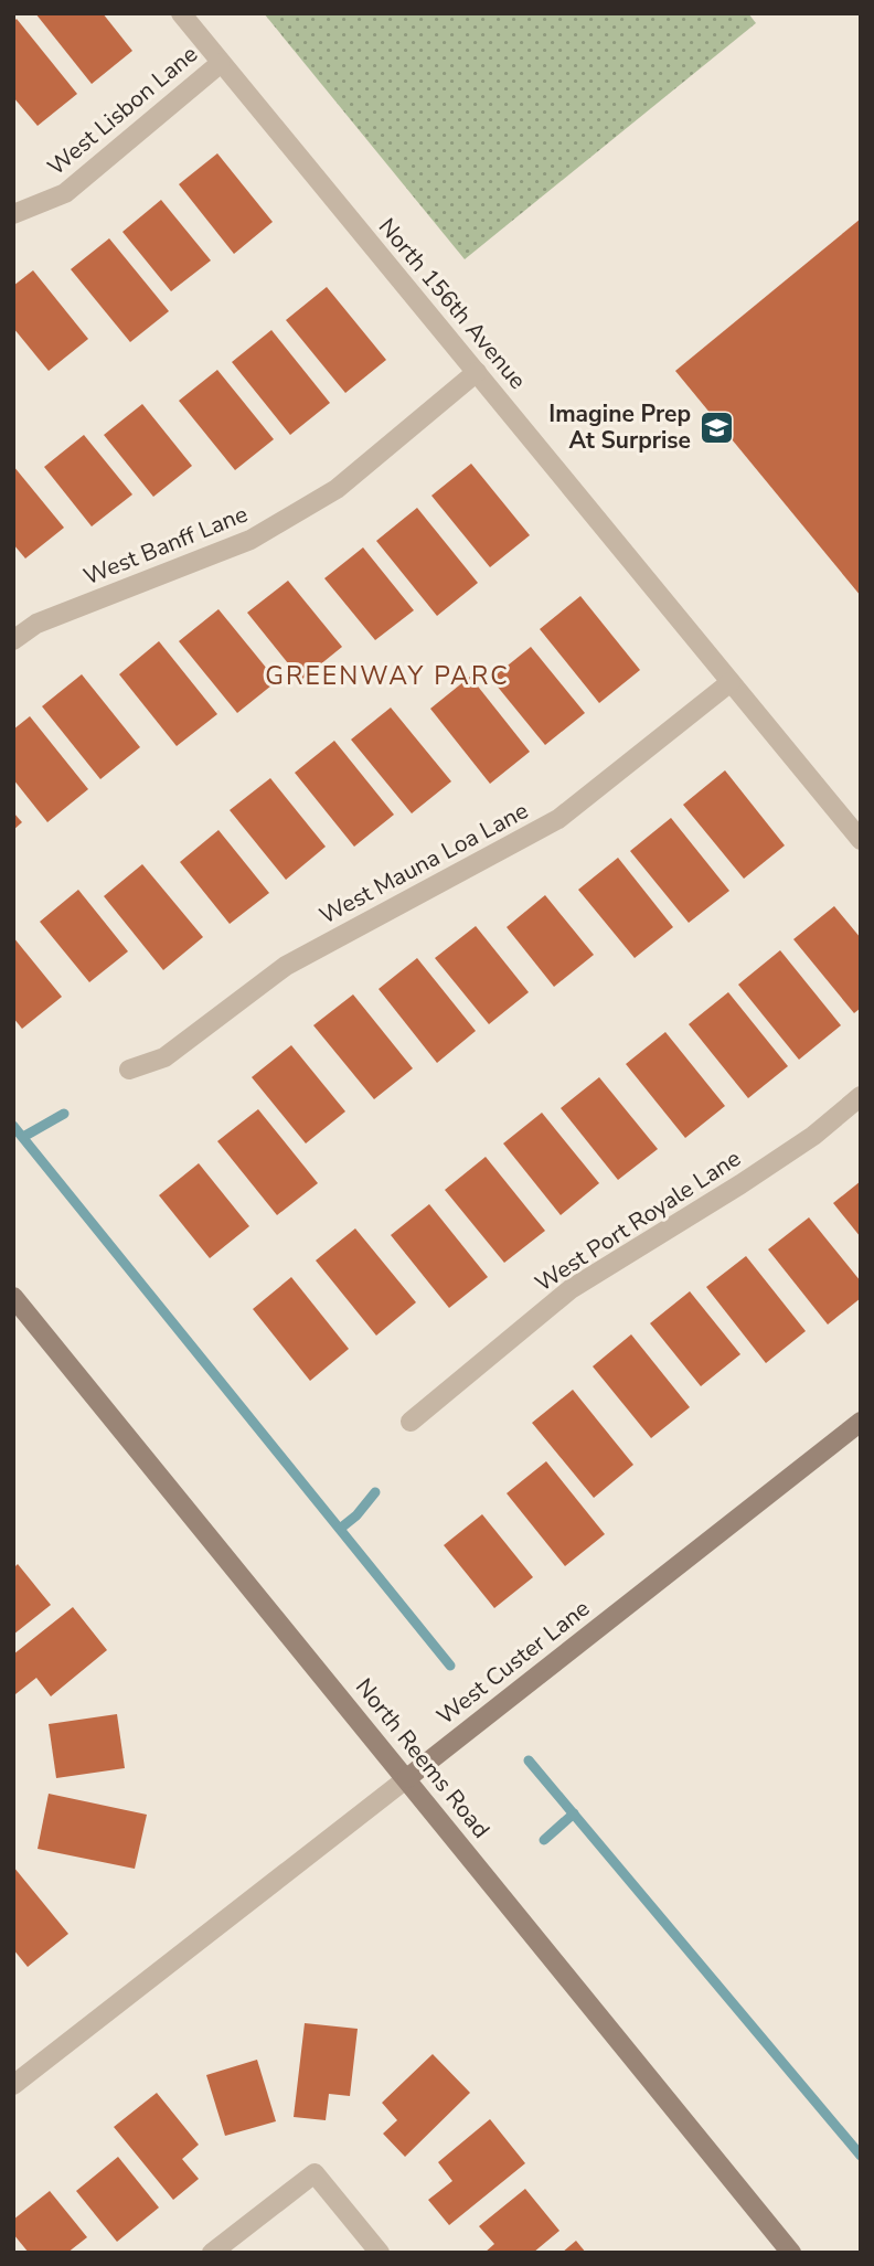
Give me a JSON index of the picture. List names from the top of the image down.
{
  "streets": {
    "main road": ["West Custer Lane", "North Reems Road"],
    "street": [
      "West Lisbon Lane",
      "North 156th Avenue",
      "West Banff Lane",
      "West Mauna Loa Lane",
      "West Port Royale Lane"
    ]
  },
  "crossings": [
    ["West Lisbon Lane", "North 156th Avenue"],
    ["North 156th Avenue", "West Banff Lane"],
    ["North 156th Avenue", "West Mauna Loa Lane"],
    ["West Custer Lane", "North Reems Road"]
  ],
  "districts": ["GREENWAY PARC"],
  "places": {
    "school or university": ["Imagine Prep At Surprise"]
  }
}
